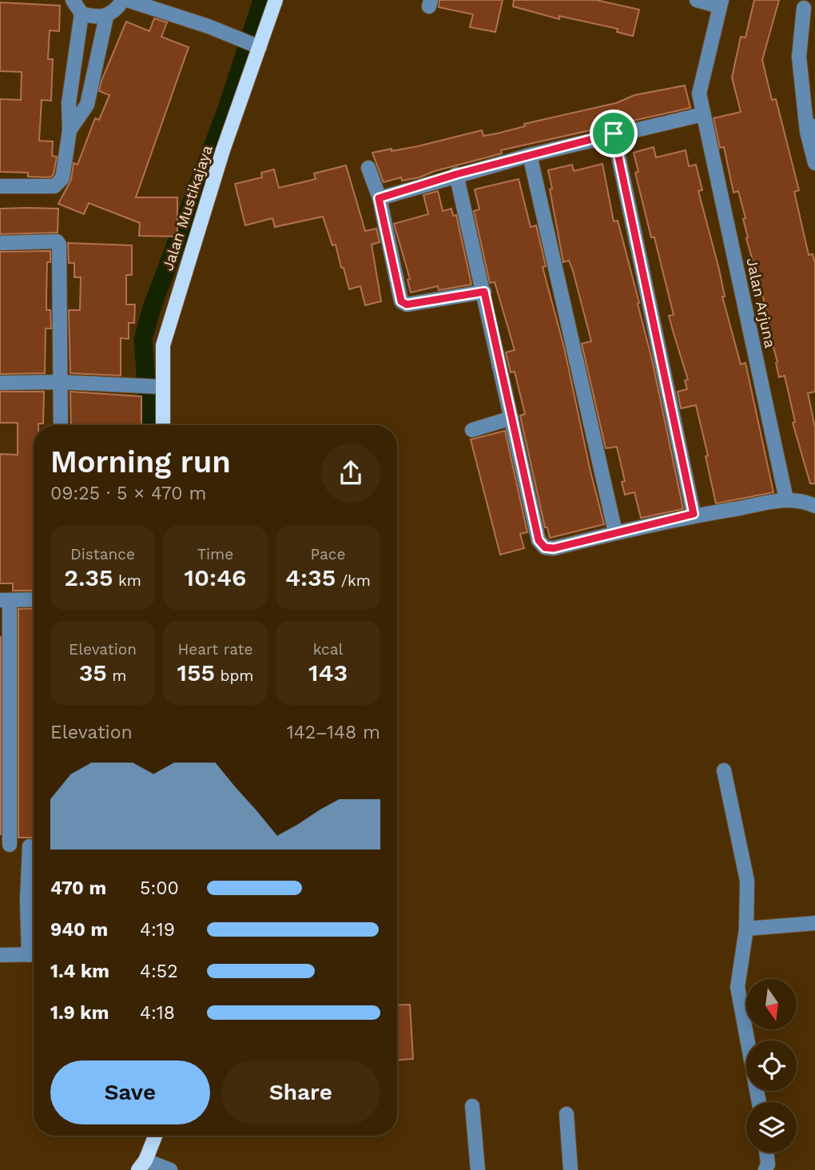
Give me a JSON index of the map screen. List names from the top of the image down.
{
  "streets": {
    "main road": ["Jalan Mustikajaya"],
    "street": ["Jalan Arjuna"]
  },
  "north": "bottom",
  "page": {
    "heading": ["Morning run", "09:25 · 5 × 470 m"],
    "stats": [
      ["Distance", "2.35 km"],
      ["Time", "10:46"],
      ["Pace", "4:35 /km"],
      ["Elevation", "35 m"],
      ["Heart rate", "155 bpm"],
      ["kcal", "143"]
    ],
    "chart": ["Elevation", "142–148 m"],
    "list": [
      {
        "name": "470 m",
        "note": "5:00"
      },
      {
        "name": "940 m",
        "note": "4:19"
      },
      {
        "name": "1.4 km",
        "note": "4:52"
      },
      {
        "name": "1.9 km",
        "note": "4:18"
      }
    ],
    "buttons": ["Save", "Share"]
  }
}
